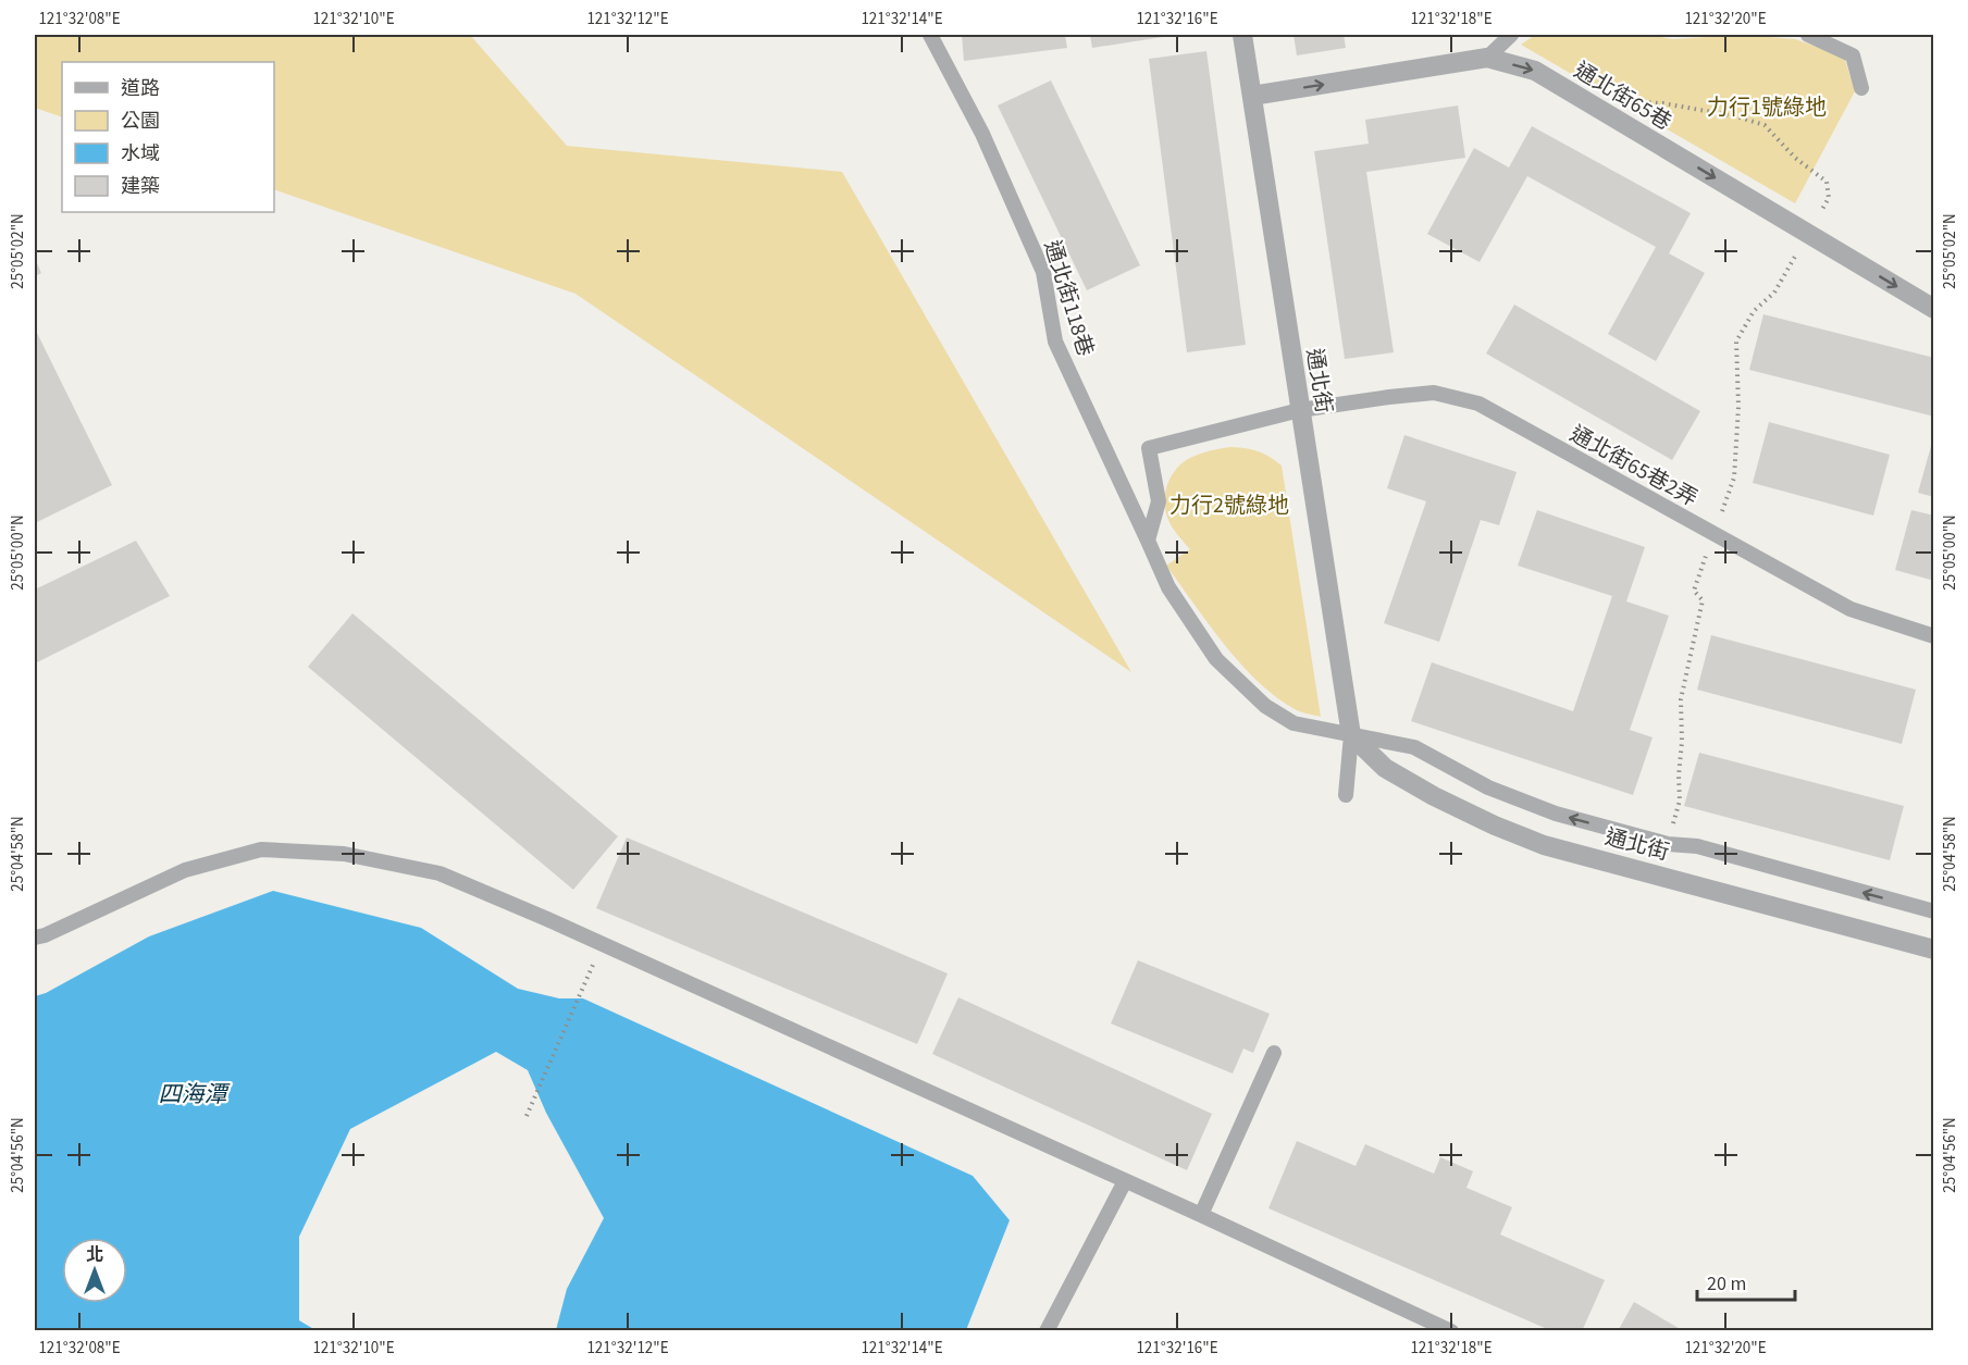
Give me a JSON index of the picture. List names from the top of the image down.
{
  "streets": {
    "street": ["通北街65巷", "通北街"],
    "lane": ["通北街118巷", "通北街65巷2弄"]
  },
  "crossings": [
    ["通北街65巷", "通北街"],
    ["通北街118巷", "通北街"],
    ["通北街", "通北街65巷2弄"]
  ],
  "one_way": ["通北街65巷"],
  "water": ["四海潭"],
  "parks": ["力行1號綠地", "力行2號綠地"],
  "legend": [
    "道路",
    "公園",
    "水域",
    "建築"
  ],
  "scale_bar": "20 m",
  "north": "top",
  "coordinates": [
    "121°32'08\"E",
    "121°32'10\"E",
    "121°32'12\"E",
    "121°32'14\"E",
    "121°32'16\"E",
    "121°32'18\"E",
    "121°32'20\"E",
    "25°05'02\"N",
    "25°05'00\"N",
    "25°04'58\"N",
    "25°04'56\"N"
  ]
}
